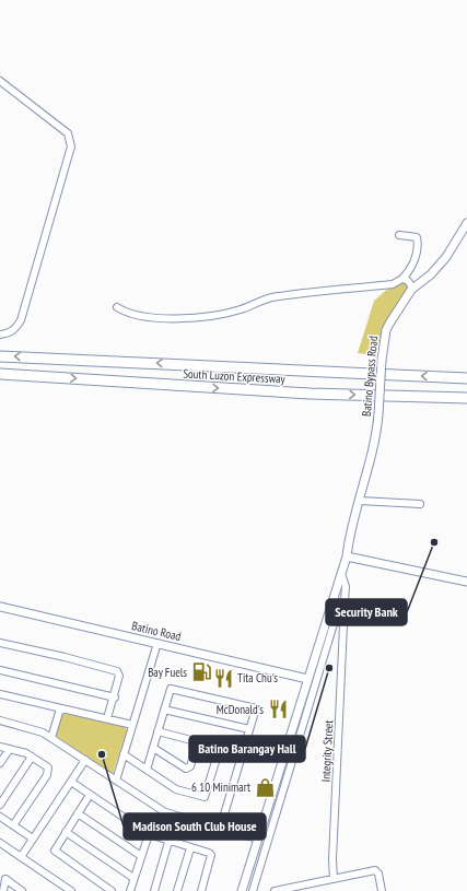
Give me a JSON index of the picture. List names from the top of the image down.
{
  "streets": {
    "highway": ["South Luzon Expressway"],
    "main road": ["Batino Bypass Road", "Batino Road"],
    "street": ["Integrity Street"]
  },
  "crossings": [
    ["Batino Bypass Road", "Batino Road"],
    ["Batino Bypass Road", "Integrity Street"]
  ],
  "places": {
    "other": ["Security Bank", "Batino Barangay Hall", "Madison South Club House"],
    "fuel station": ["Bay Fuels"],
    "restaurant": ["Tita Chu's", "McDonald's"],
    "shop": ["6 10 Minimart"]
  }
}
